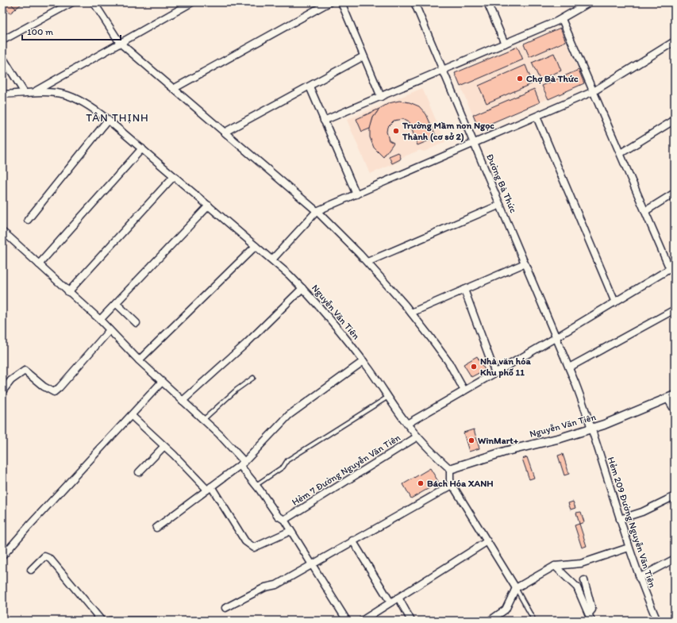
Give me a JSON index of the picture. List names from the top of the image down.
{
  "streets": {
    "street": [
      "Đường Bà Thức",
      "Nguyễn Văn Tiên",
      "Hẻm 7 Đường Nguyễn Văn Tiên",
      "Hẻm 209 Đường Nguyễn Văn Tiên"
    ]
  },
  "crossings": [
    ["Đường Bà Thức", "Hẻm 209 Đường Nguyễn Văn Tiên"],
    ["Nguyễn Văn Tiên", "Hẻm 7 Đường Nguyễn Văn Tiên"],
    ["Nguyễn Văn Tiên", "Hẻm 209 Đường Nguyễn Văn Tiên"]
  ],
  "districts": ["TÂN THỊNH"],
  "places": [
    "Chợ Bà Thức",
    "Trường Mầm non Ngọc Thành (cơ sở 2)",
    "Nhà văn hóa Khu phố 11",
    "WinMart+",
    "Bách Hóa XANH"
  ],
  "scale_bar": "100 m"
}
